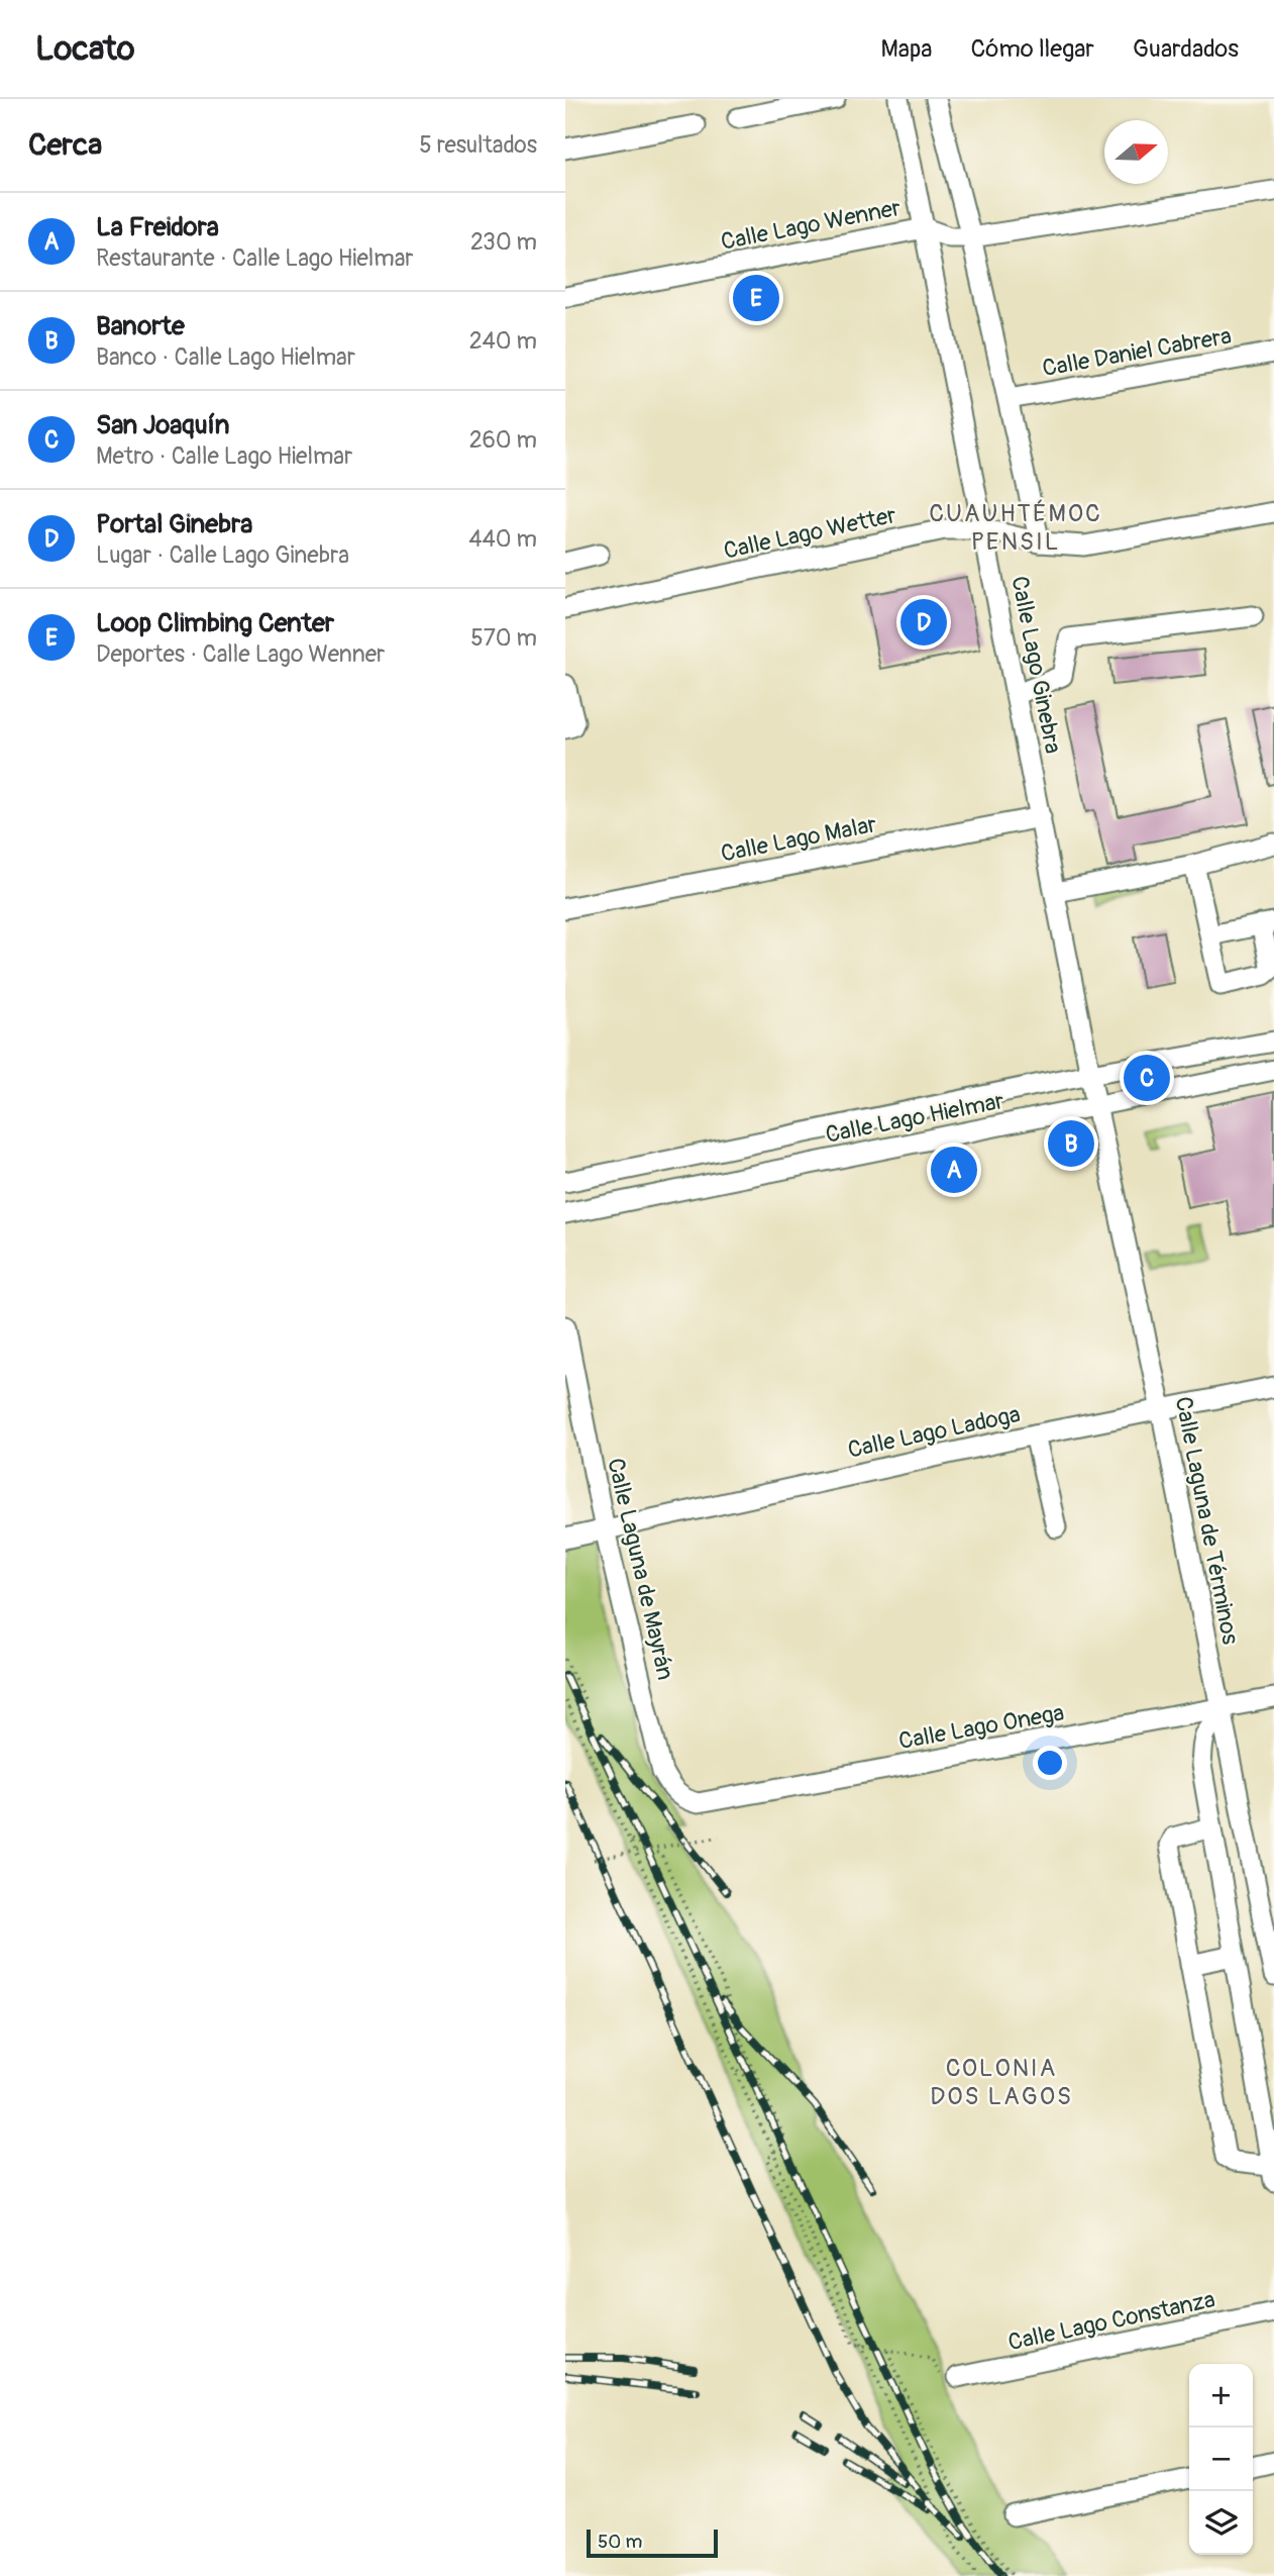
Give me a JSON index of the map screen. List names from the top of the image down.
{
  "streets": {
    "street": [
      "Calle Lago Wenner",
      "Calle Daniel Cabrera",
      "Calle Lago Wetter",
      "Calle Lago Ginebra",
      "Calle Lago Malar",
      "Calle Lago Hielmar",
      "Calle Lago Ladoga",
      "Calle Laguna de Términos",
      "Calle Laguna de Mayrán",
      "Calle Lago Onega",
      "Calle Lago Constanza"
    ]
  },
  "crossings": [
    ["Calle Lago Wenner", "Calle Lago Ginebra"],
    ["Calle Daniel Cabrera", "Calle Lago Ginebra"],
    ["Calle Lago Wetter", "Calle Lago Ginebra"],
    ["Calle Lago Ginebra", "Calle Lago Malar"],
    ["Calle Lago Ginebra", "Calle Lago Hielmar"],
    ["Calle Lago Ginebra", "Calle Laguna de Términos"],
    ["Calle Lago Hielmar", "Calle Laguna de Términos"],
    ["Calle Lago Ladoga", "Calle Laguna de Términos"],
    ["Calle Lago Ladoga", "Calle Laguna de Mayrán"],
    ["Calle Laguna de Términos", "Calle Lago Onega"],
    ["Calle Laguna de Mayrán", "Calle Lago Onega"]
  ],
  "districts": ["CUAUHTÉMOC PENSIL", "COLONIA DOS LAGOS"],
  "scale_bar": "50 m",
  "north": "right",
  "page": {
    "header": "Locato",
    "nav": ["Mapa", "Cómo llegar", "Guardados"],
    "heading": ["Cerca", "5 resultados"],
    "list": [
      {
        "mark": "A",
        "name": "La Freidora",
        "note": "Restaurante · Calle Lago Hielmar",
        "value": "230 m"
      },
      {
        "mark": "B",
        "name": "Banorte",
        "note": "Banco · Calle Lago Hielmar",
        "value": "240 m"
      },
      {
        "mark": "C",
        "name": "San Joaquín",
        "note": "Metro · Calle Lago Hielmar",
        "value": "260 m"
      },
      {
        "mark": "D",
        "name": "Portal Ginebra",
        "note": "Lugar · Calle Lago Ginebra",
        "value": "440 m"
      },
      {
        "mark": "E",
        "name": "Loop Climbing Center",
        "note": "Deportes · Calle Lago Wenner",
        "value": "570 m"
      }
    ],
    "pins": [
      "E",
      "D",
      "C",
      "B",
      "A"
    ],
    "map_buttons": ["+", "−"],
    "scale": "50 m"
  }
}
